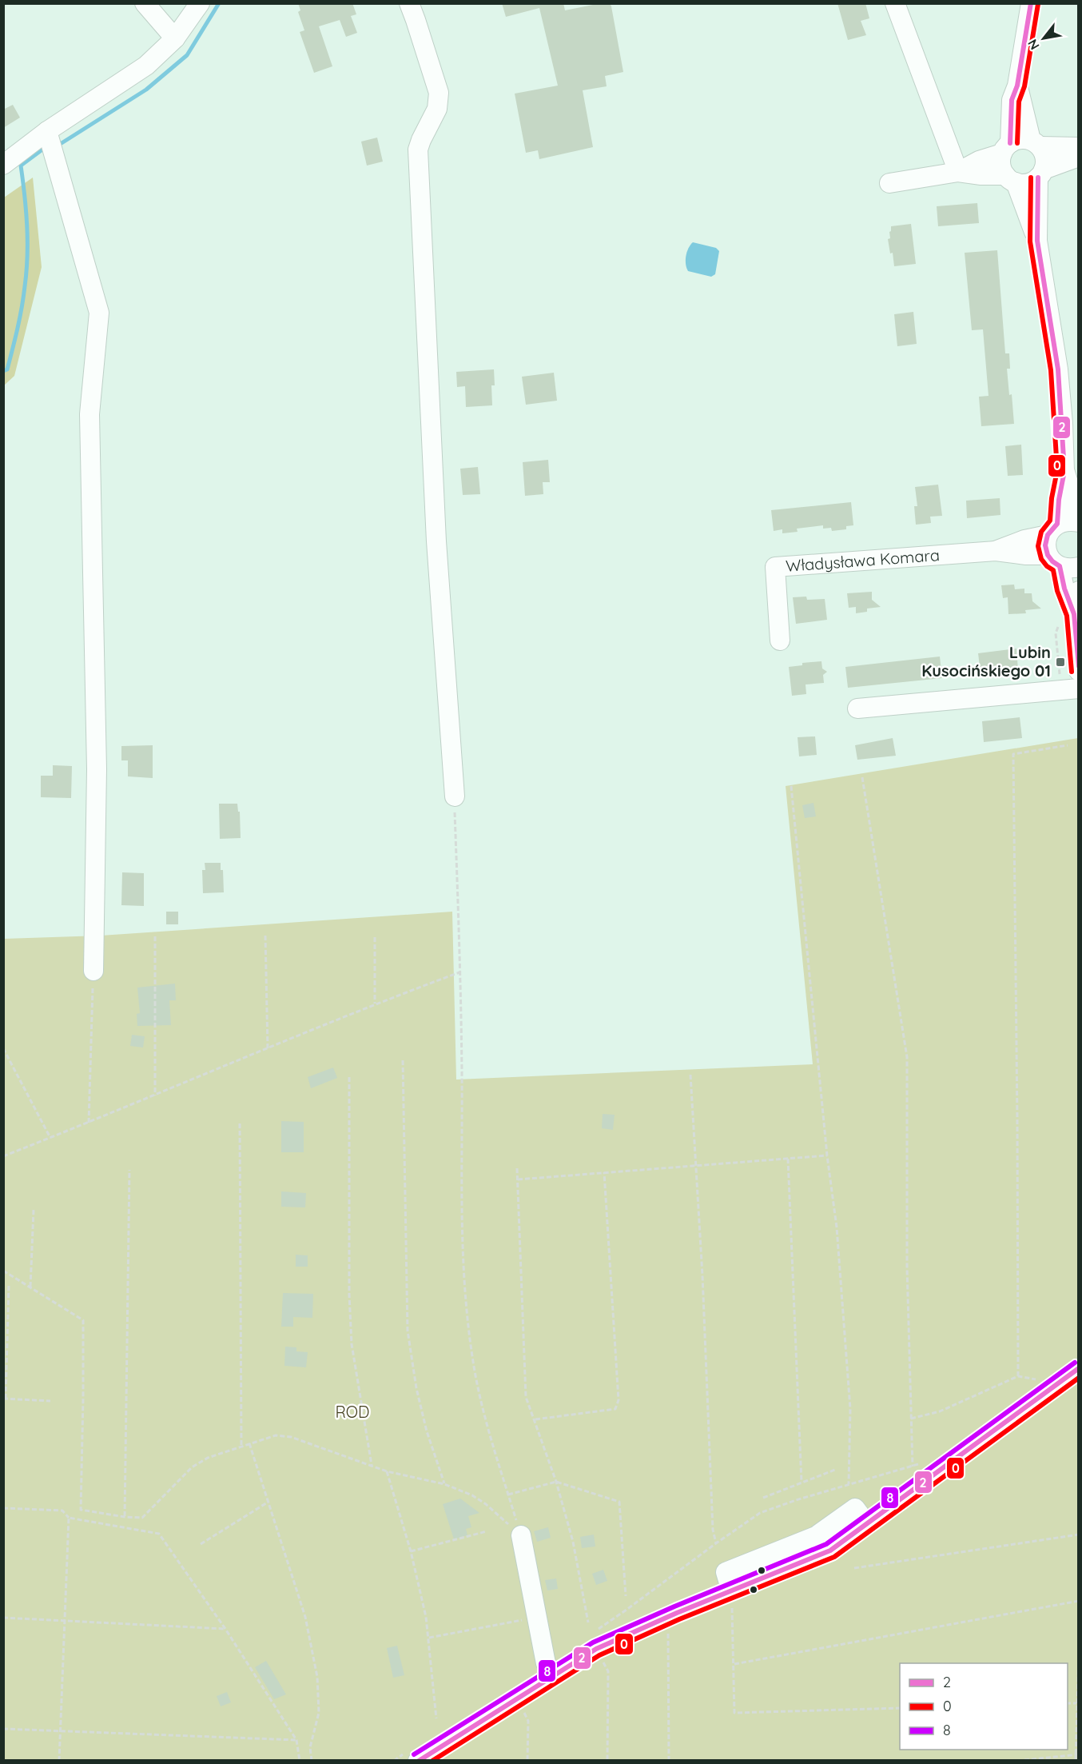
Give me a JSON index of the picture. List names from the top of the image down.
{
  "streets": {
    "street": ["Władysława Komara"]
  },
  "parks": ["ROD"],
  "places": {
    "transit": ["Lubin Kusocińskiego 01"]
  },
  "lines": ["transit line 2", "transit line 0", "transit line 8"],
  "legend": ["2", "0", "8"],
  "north": "bottom left"
}
